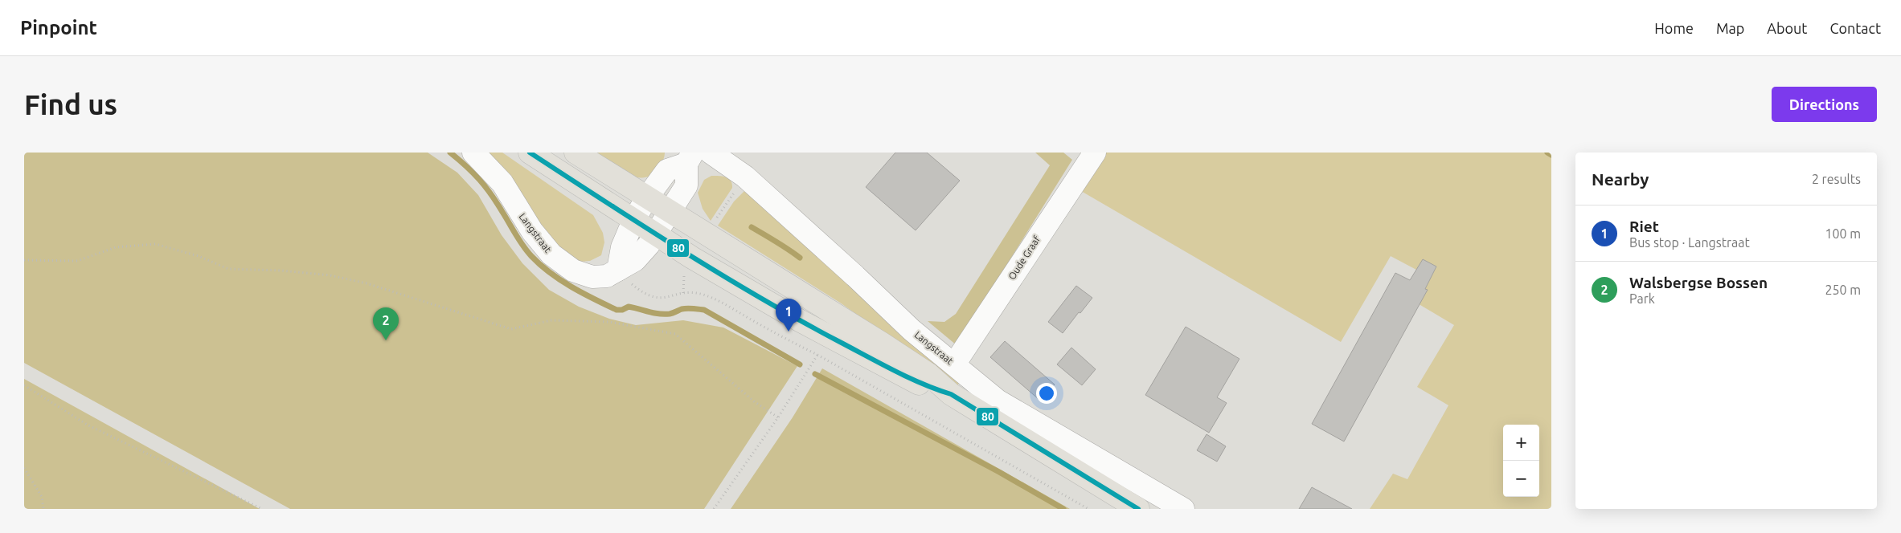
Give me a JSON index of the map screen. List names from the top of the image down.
{
  "streets": {
    "street": ["Langstraat", "Oude Graaf"]
  },
  "crossings": [
    ["Langstraat", "Oude Graaf"]
  ],
  "lines": ["transit line 80"],
  "page": {
    "header": "Pinpoint",
    "nav": [
      "Home",
      "Map",
      "About",
      "Contact"
    ],
    "buttons": "Directions",
    "title": "Find us",
    "heading": ["Nearby", "2 results"],
    "list": [
      {
        "mark": "1",
        "name": "Riet",
        "note": "Bus stop · Langstraat",
        "value": "100 m"
      },
      {
        "mark": "2",
        "name": "Walsbergse Bossen",
        "note": "Park",
        "value": "250 m"
      }
    ],
    "pins": ["1", "2"],
    "map_buttons": ["+", "−"]
  }
}
